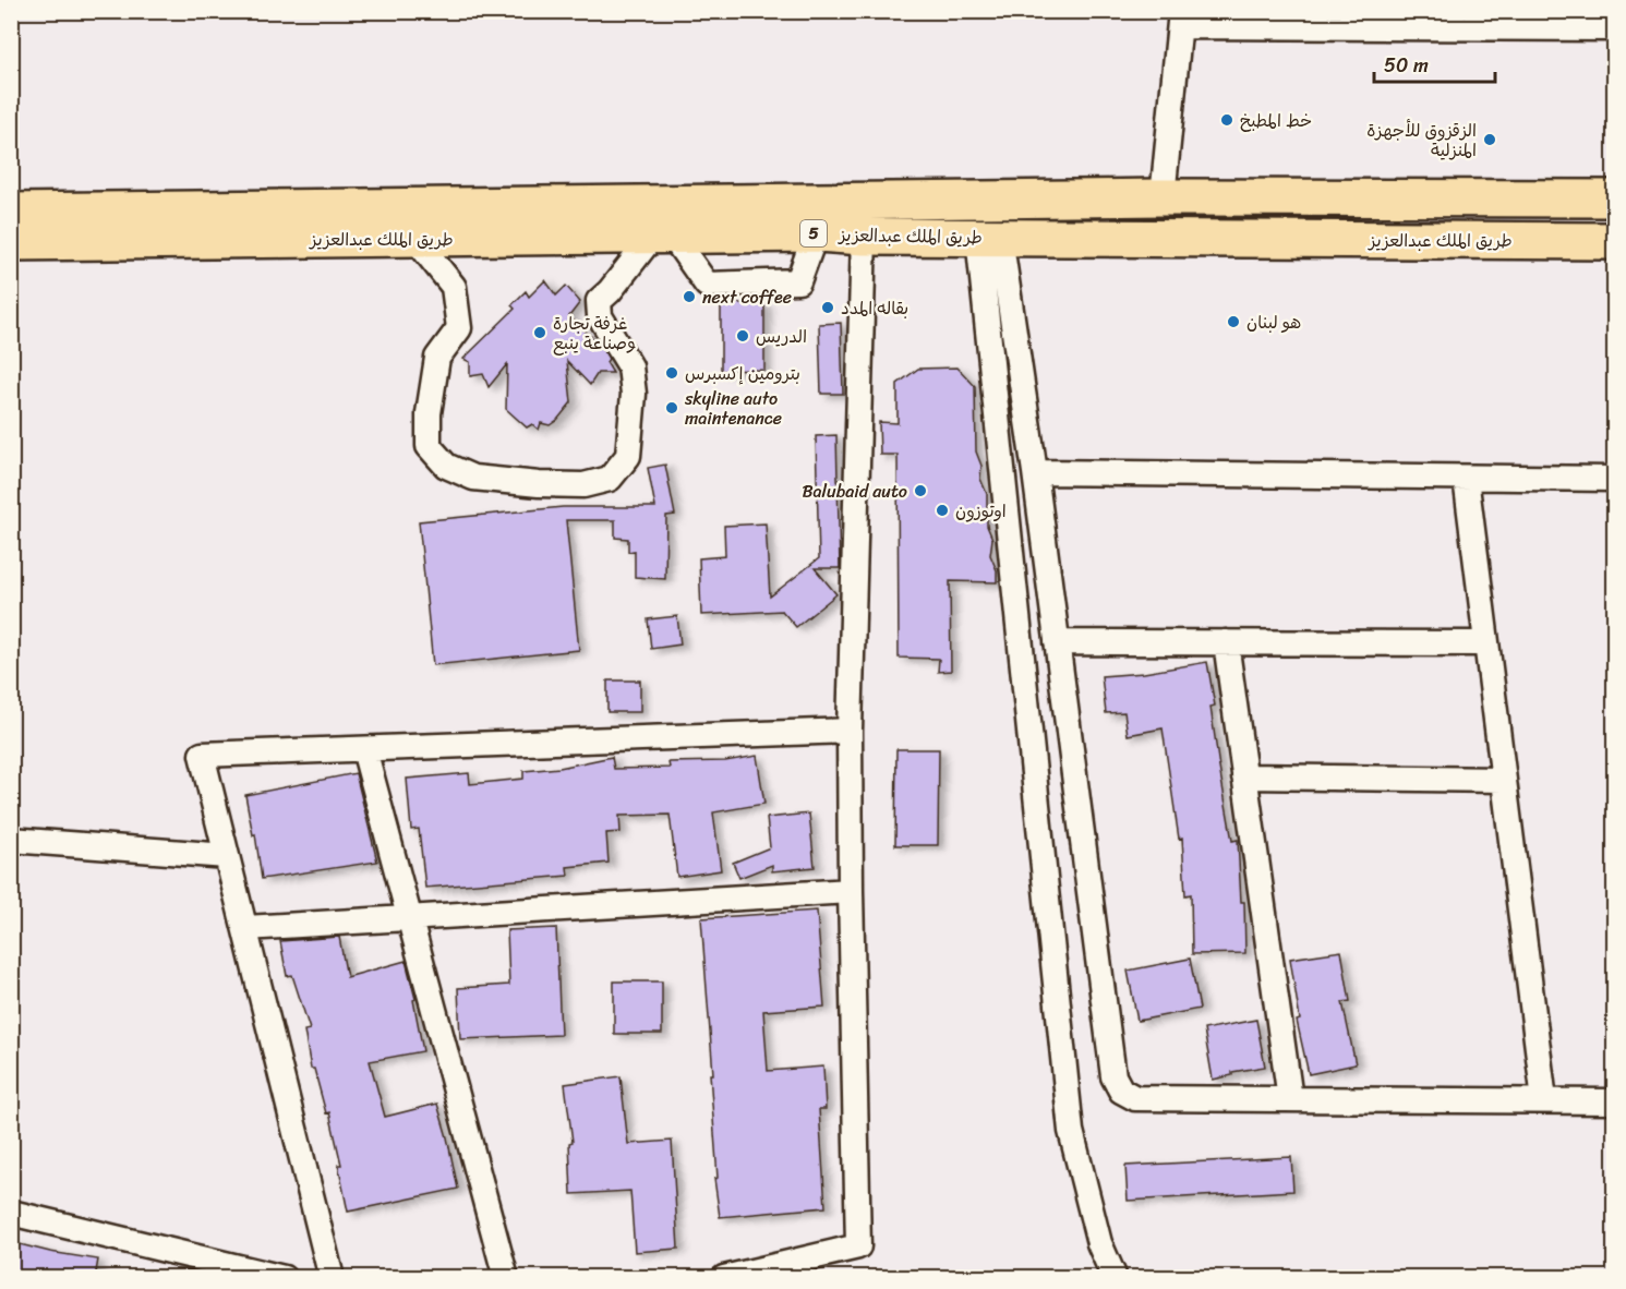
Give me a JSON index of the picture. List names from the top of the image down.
{
  "streets": {
    "highway": ["5", "طريق الملك عبدالعزيز"]
  },
  "places": [
    "خط المطبخ",
    "الزقزوق للأجهزة المنزلية",
    "next coffee",
    "بقاله المدد",
    "هو لبنان",
    "غرفة تجارة وصناعة ينبع",
    "الدريس",
    "بترومين إكسبرس",
    "skyline auto maintenance",
    "Balubaid auto",
    "اوتوزون"
  ],
  "scale_bar": "50 m"
}
